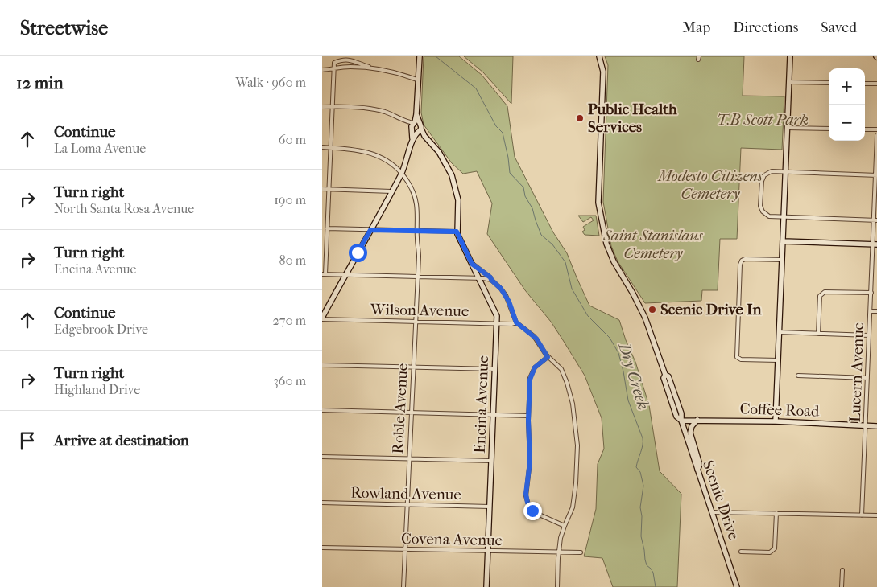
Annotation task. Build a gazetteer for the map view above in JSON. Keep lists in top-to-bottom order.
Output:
{
  "streets": {
    "main road": ["Encina Avenue", "Coffee Road", "Scenic Drive"],
    "street": [
      "Wilson Avenue",
      "Lucern Avenue",
      "Roble Avenue",
      "Rowland Avenue",
      "Covena Avenue"
    ]
  },
  "crossings": [
    ["Wilson Avenue", "Encina Avenue"],
    ["Wilson Avenue", "Roble Avenue"],
    ["Lucern Avenue", "Coffee Road"],
    ["Encina Avenue", "Rowland Avenue"],
    ["Encina Avenue", "Covena Avenue"],
    ["Roble Avenue", "Rowland Avenue"],
    ["Roble Avenue", "Covena Avenue"],
    ["Coffee Road", "Scenic Drive"]
  ],
  "water": ["Dry Creek"],
  "parks": ["T.B Scott Park", "Modesto Citizens Cemetery", "Saint Stanislaus Cemetery"],
  "places": ["Public Health Services", "Scenic Drive In"],
  "page": {
    "header": "Streetwise",
    "nav": ["Map", "Directions", "Saved"],
    "heading": ["12 min", "Walk · 960 m"],
    "map_buttons": ["+", "−"],
    "list": [
      ["Continue", "La Loma Avenue", "60 m"],
      ["Turn right", "North Santa Rosa Avenue", "190 m"],
      ["Turn right", "Encina Avenue", "80 m"],
      ["Continue", "Edgebrook Drive", "270 m"],
      ["Turn right", "Highland Drive", "360 m"],
      "Arrive at destination"
    ]
  }
}
